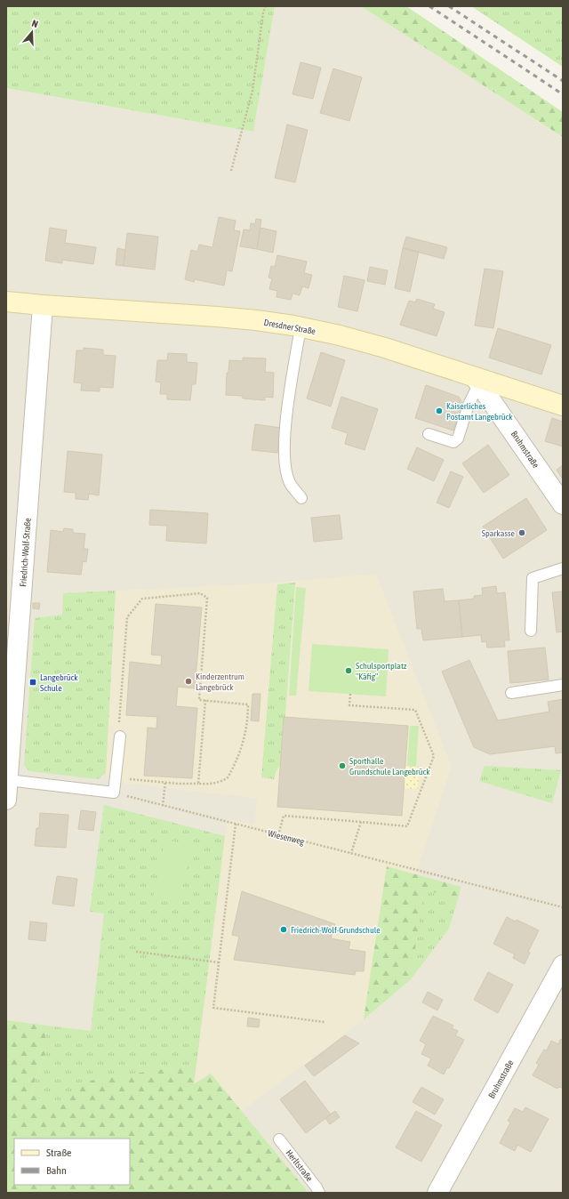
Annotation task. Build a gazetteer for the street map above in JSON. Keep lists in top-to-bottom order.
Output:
{
  "streets": {
    "main road": ["Dresdner Straße"],
    "street": ["Bruhmstraße", "Friedrich-Wolf-Straße"],
    "lane": ["Herltstraße"],
    "path": ["Wiesenweg"]
  },
  "crossings": [
    ["Dresdner Straße", "Bruhmstraße"],
    ["Dresdner Straße", "Friedrich-Wolf-Straße"]
  ],
  "places": {
    "other": [
      "Kaiserliches Postamt Langebrück",
      "Sparkasse",
      "Schulsportplatz \"Käfig\"",
      "Kinderzentrum Langebrück",
      "Sporthalle Grundschule Langebrück",
      "Friedrich-Wolf-Grundschule"
    ],
    "transit": ["Langebrück Schule"]
  },
  "legend": ["Straße", "Bahn"],
  "north": "top"
}
